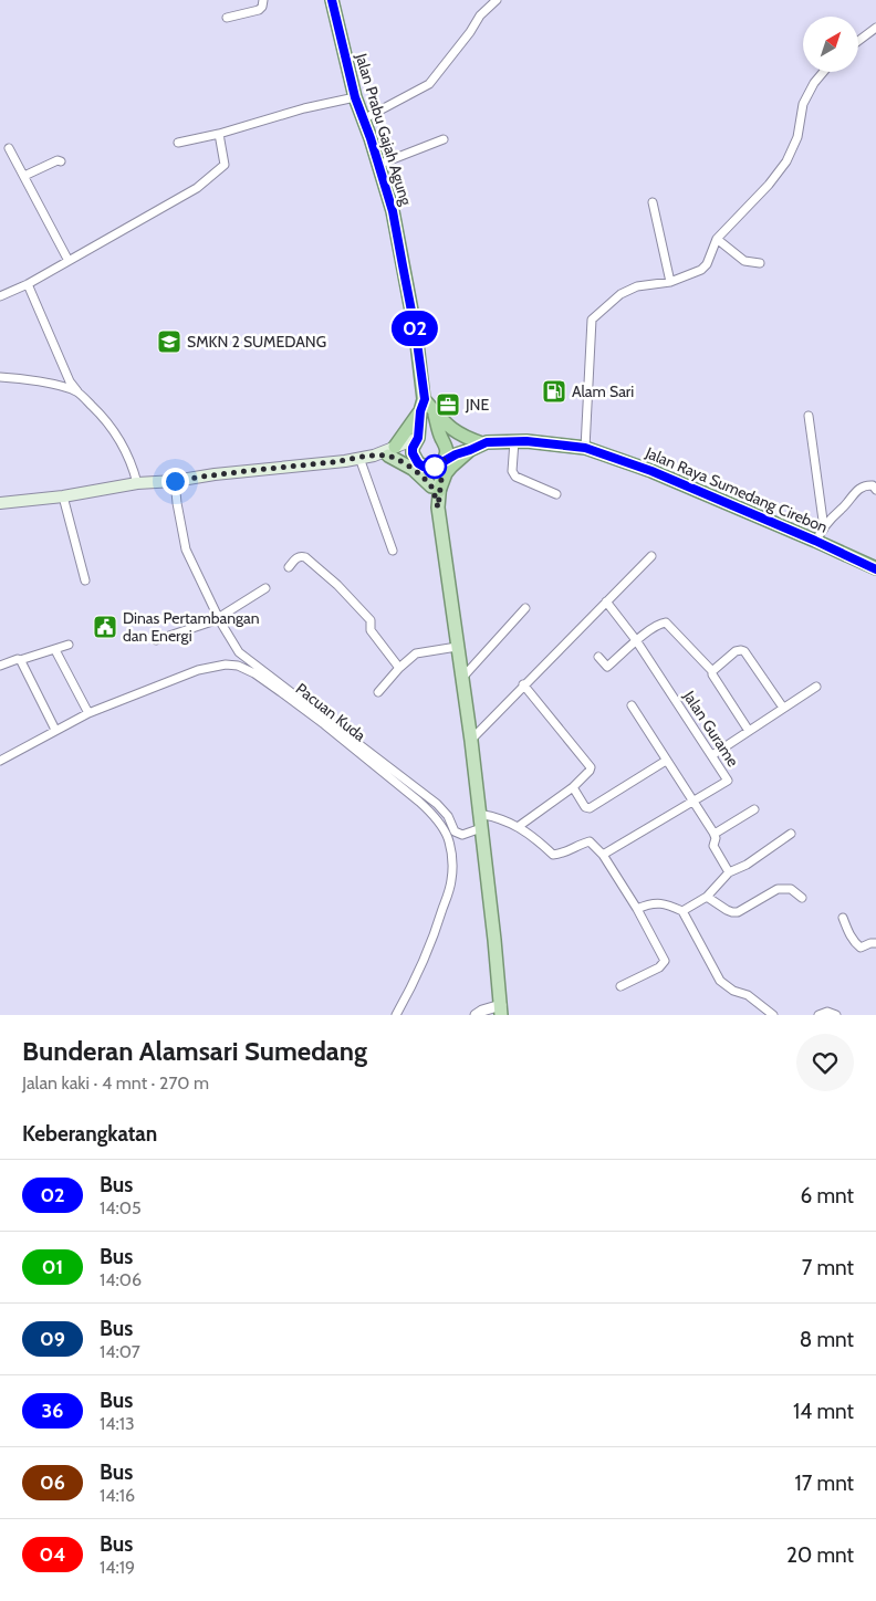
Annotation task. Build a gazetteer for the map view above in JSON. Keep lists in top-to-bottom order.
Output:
{
  "streets": {
    "highway": ["Jalan Prabu Gajah Agung", "Jalan Raya Sumedang Cirebon"],
    "street": ["Pacuan Kuda", "Jalan Gurame"]
  },
  "places": {
    "school or university": ["SMKN 2 SUMEDANG"],
    "fuel station": ["Alam Sari"],
    "office": ["JNE"],
    "public building": ["Dinas Pertambangan dan Energi"]
  },
  "lines": ["bus line 02"],
  "north": "top right",
  "page": {
    "on_map": "02",
    "heading": [
      ["Bunderan Alamsari Sumedang", "Jalan kaki · 4 mnt · 270 m"],
      "Keberangkatan"
    ],
    "list": [
      {
        "mark": "02",
        "name": "Bus",
        "note": "14:05",
        "value": "6 mnt"
      },
      {
        "mark": "01",
        "name": "Bus",
        "note": "14:06",
        "value": "7 mnt"
      },
      {
        "mark": "09",
        "name": "Bus",
        "note": "14:07",
        "value": "8 mnt"
      },
      {
        "mark": "36",
        "name": "Bus",
        "note": "14:13",
        "value": "14 mnt"
      },
      {
        "mark": "06",
        "name": "Bus",
        "note": "14:16",
        "value": "17 mnt"
      },
      {
        "mark": "04",
        "name": "Bus",
        "note": "14:19",
        "value": "20 mnt"
      }
    ]
  }
}
